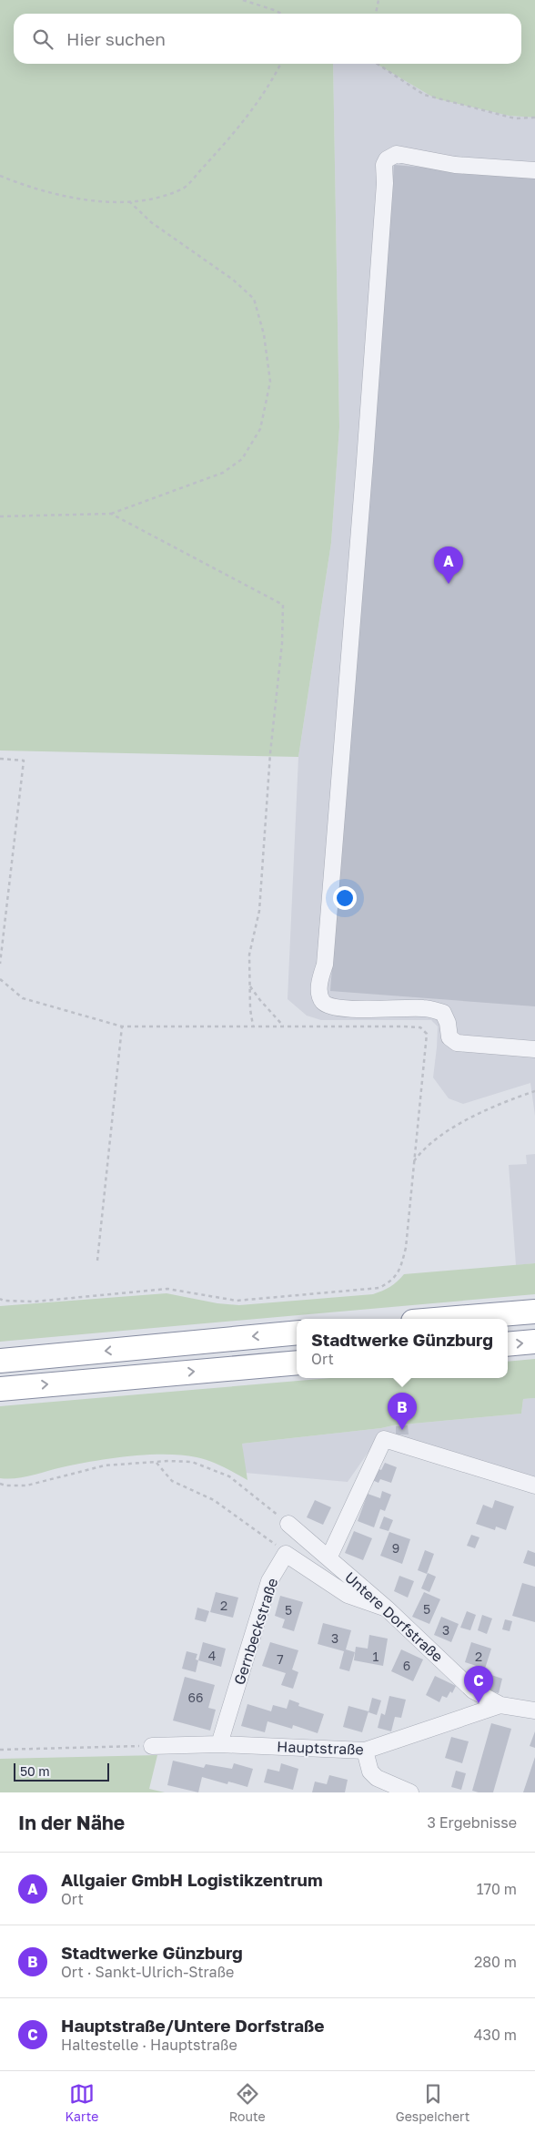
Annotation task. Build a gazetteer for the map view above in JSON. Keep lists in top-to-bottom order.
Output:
{
  "streets": {
    "street": ["Untere Dorfstraße", "Gernbeckstraße", "Hauptstraße"]
  },
  "crossings": [
    ["Untere Dorfstraße", "Hauptstraße"],
    ["Gernbeckstraße", "Hauptstraße"]
  ],
  "house_numbers": [
    "9",
    "2",
    "5",
    "5",
    "3",
    "3",
    "4",
    "1",
    "2",
    "7",
    "6",
    "66"
  ],
  "scale_bar": "50 m",
  "page": {
    "search": "Hier suchen",
    "pins": ["A", "B", "C"],
    "popup": ["Stadtwerke Günzburg", "Ort"],
    "scale": "50 m",
    "heading": ["In der Nähe", "3 Ergebnisse"],
    "list": [
      {
        "mark": "A",
        "name": "Allgaier GmbH Logistikzentrum",
        "note": "Ort",
        "value": "170 m"
      },
      {
        "mark": "B",
        "name": "Stadtwerke Günzburg",
        "note": "Ort · Sankt-Ulrich-Straße",
        "value": "280 m"
      },
      {
        "mark": "C",
        "name": "Hauptstraße/Untere Dorfstraße",
        "note": "Haltestelle · Hauptstraße",
        "value": "430 m"
      }
    ],
    "nav": ["Karte", "Route", "Gespeichert"]
  }
}
